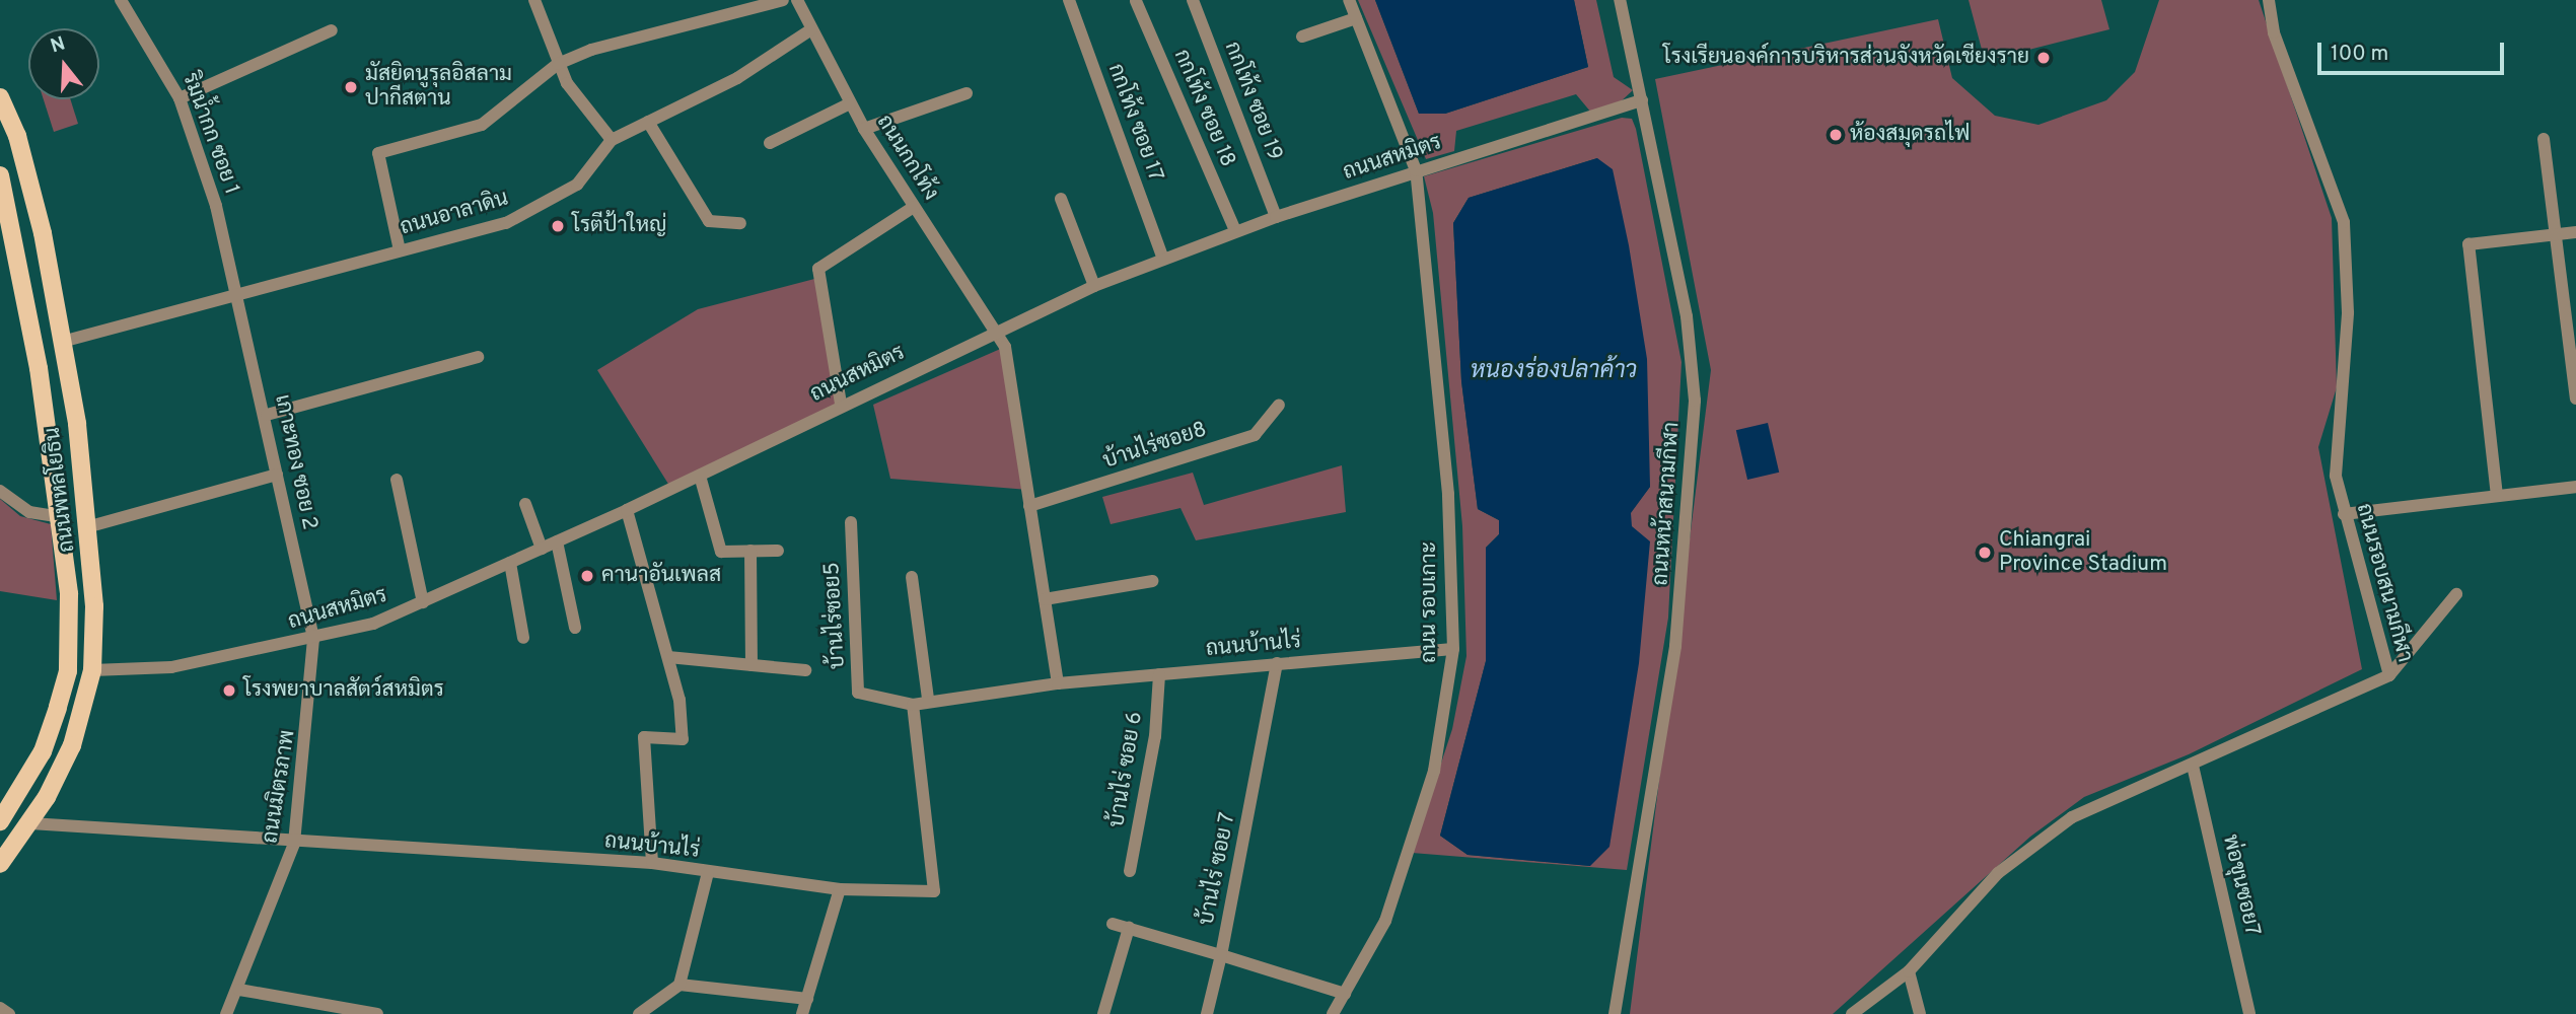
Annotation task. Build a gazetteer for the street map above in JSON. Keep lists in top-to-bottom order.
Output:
{
  "streets": {
    "main road": ["ถนนพหลโยธิน"],
    "street": [
      "กกโท้ง ซอย 19",
      "กกโท้ง ซอย 18",
      "กกโท้ง ซอย 17",
      "ริมน้ำกก ซอย 1",
      "ถนนกกโท้ง",
      "ถนนสหมิตร",
      "ถนนอาลาดิน",
      "บ้านไร่ซอย8",
      "เกาะทอง ซอย 2",
      "ถนนหน้าสนามกีฬา",
      "ถนนรอบสนามกีฬา",
      "ถนน รอบเกาะ",
      "บ้านไร่ซอย5",
      "ถนนบ้านไร่",
      "บ้านไร่ ซอย 6",
      "ถนนมิตรภาพ",
      "บ้านไร่ ซอย 7",
      "พ่อขุนซอย7"
    ]
  },
  "crossings": [
    ["กกโท้ง ซอย 19", "ถนนสหมิตร"],
    ["กกโท้ง ซอย 18", "ถนนสหมิตร"],
    ["กกโท้ง ซอย 17", "ถนนสหมิตร"],
    ["ริมน้ำกก ซอย 1", "ถนนอาลาดิน"],
    ["ริมน้ำกก ซอย 1", "เกาะทอง ซอย 2"],
    ["ถนนกกโท้ง", "ถนนสหมิตร"],
    ["ถนนกกโท้ง", "ถนนอาลาดิน"],
    ["ถนนสหมิตร", "เกาะทอง ซอย 2"],
    ["ถนนสหมิตร", "ถนนพหลโยธิน"],
    ["ถนนสหมิตร", "ถนนหน้าสนามกีฬา"],
    ["ถนนสหมิตร", "ถนน รอบเกาะ"],
    ["ถนนสหมิตร", "ถนนมิตรภาพ"],
    ["ถนนอาลาดิน", "เกาะทอง ซอย 2"],
    ["ถนนอาลาดิน", "ถนนพหลโยธิน"],
    ["เกาะทอง ซอย 2", "ถนนมิตรภาพ"],
    ["ถนนพหลโยธิน", "ถนนบ้านไร่"],
    ["ถนนรอบสนามกีฬา", "พ่อขุนซอย7"],
    ["ถนน รอบเกาะ", "ถนนบ้านไร่"],
    ["ถนน รอบเกาะ", "บ้านไร่ ซอย 7"],
    ["บ้านไร่ซอย5", "ถนนบ้านไร่"],
    ["ถนนบ้านไร่", "บ้านไร่ ซอย 6"],
    ["ถนนบ้านไร่", "ถนนมิตรภาพ"],
    ["ถนนบ้านไร่", "บ้านไร่ ซอย 7"]
  ],
  "water": ["หนองร่องปลาค้าว"],
  "places": [
    "โรงเรียนองค์การบริหารส่วนจังหวัดเชียงราย",
    "มัสยิดนูรุลอิสลาม ปากีสตาน",
    "ห้องสมุดรถไฟ",
    "โรตีป้าใหญ่",
    "Chiangrai Province Stadium",
    "คานาอันเพลส",
    "โรงพยาบาลสัตว์สหมิตร"
  ],
  "scale_bar": "100 m",
  "north": "top"
}
